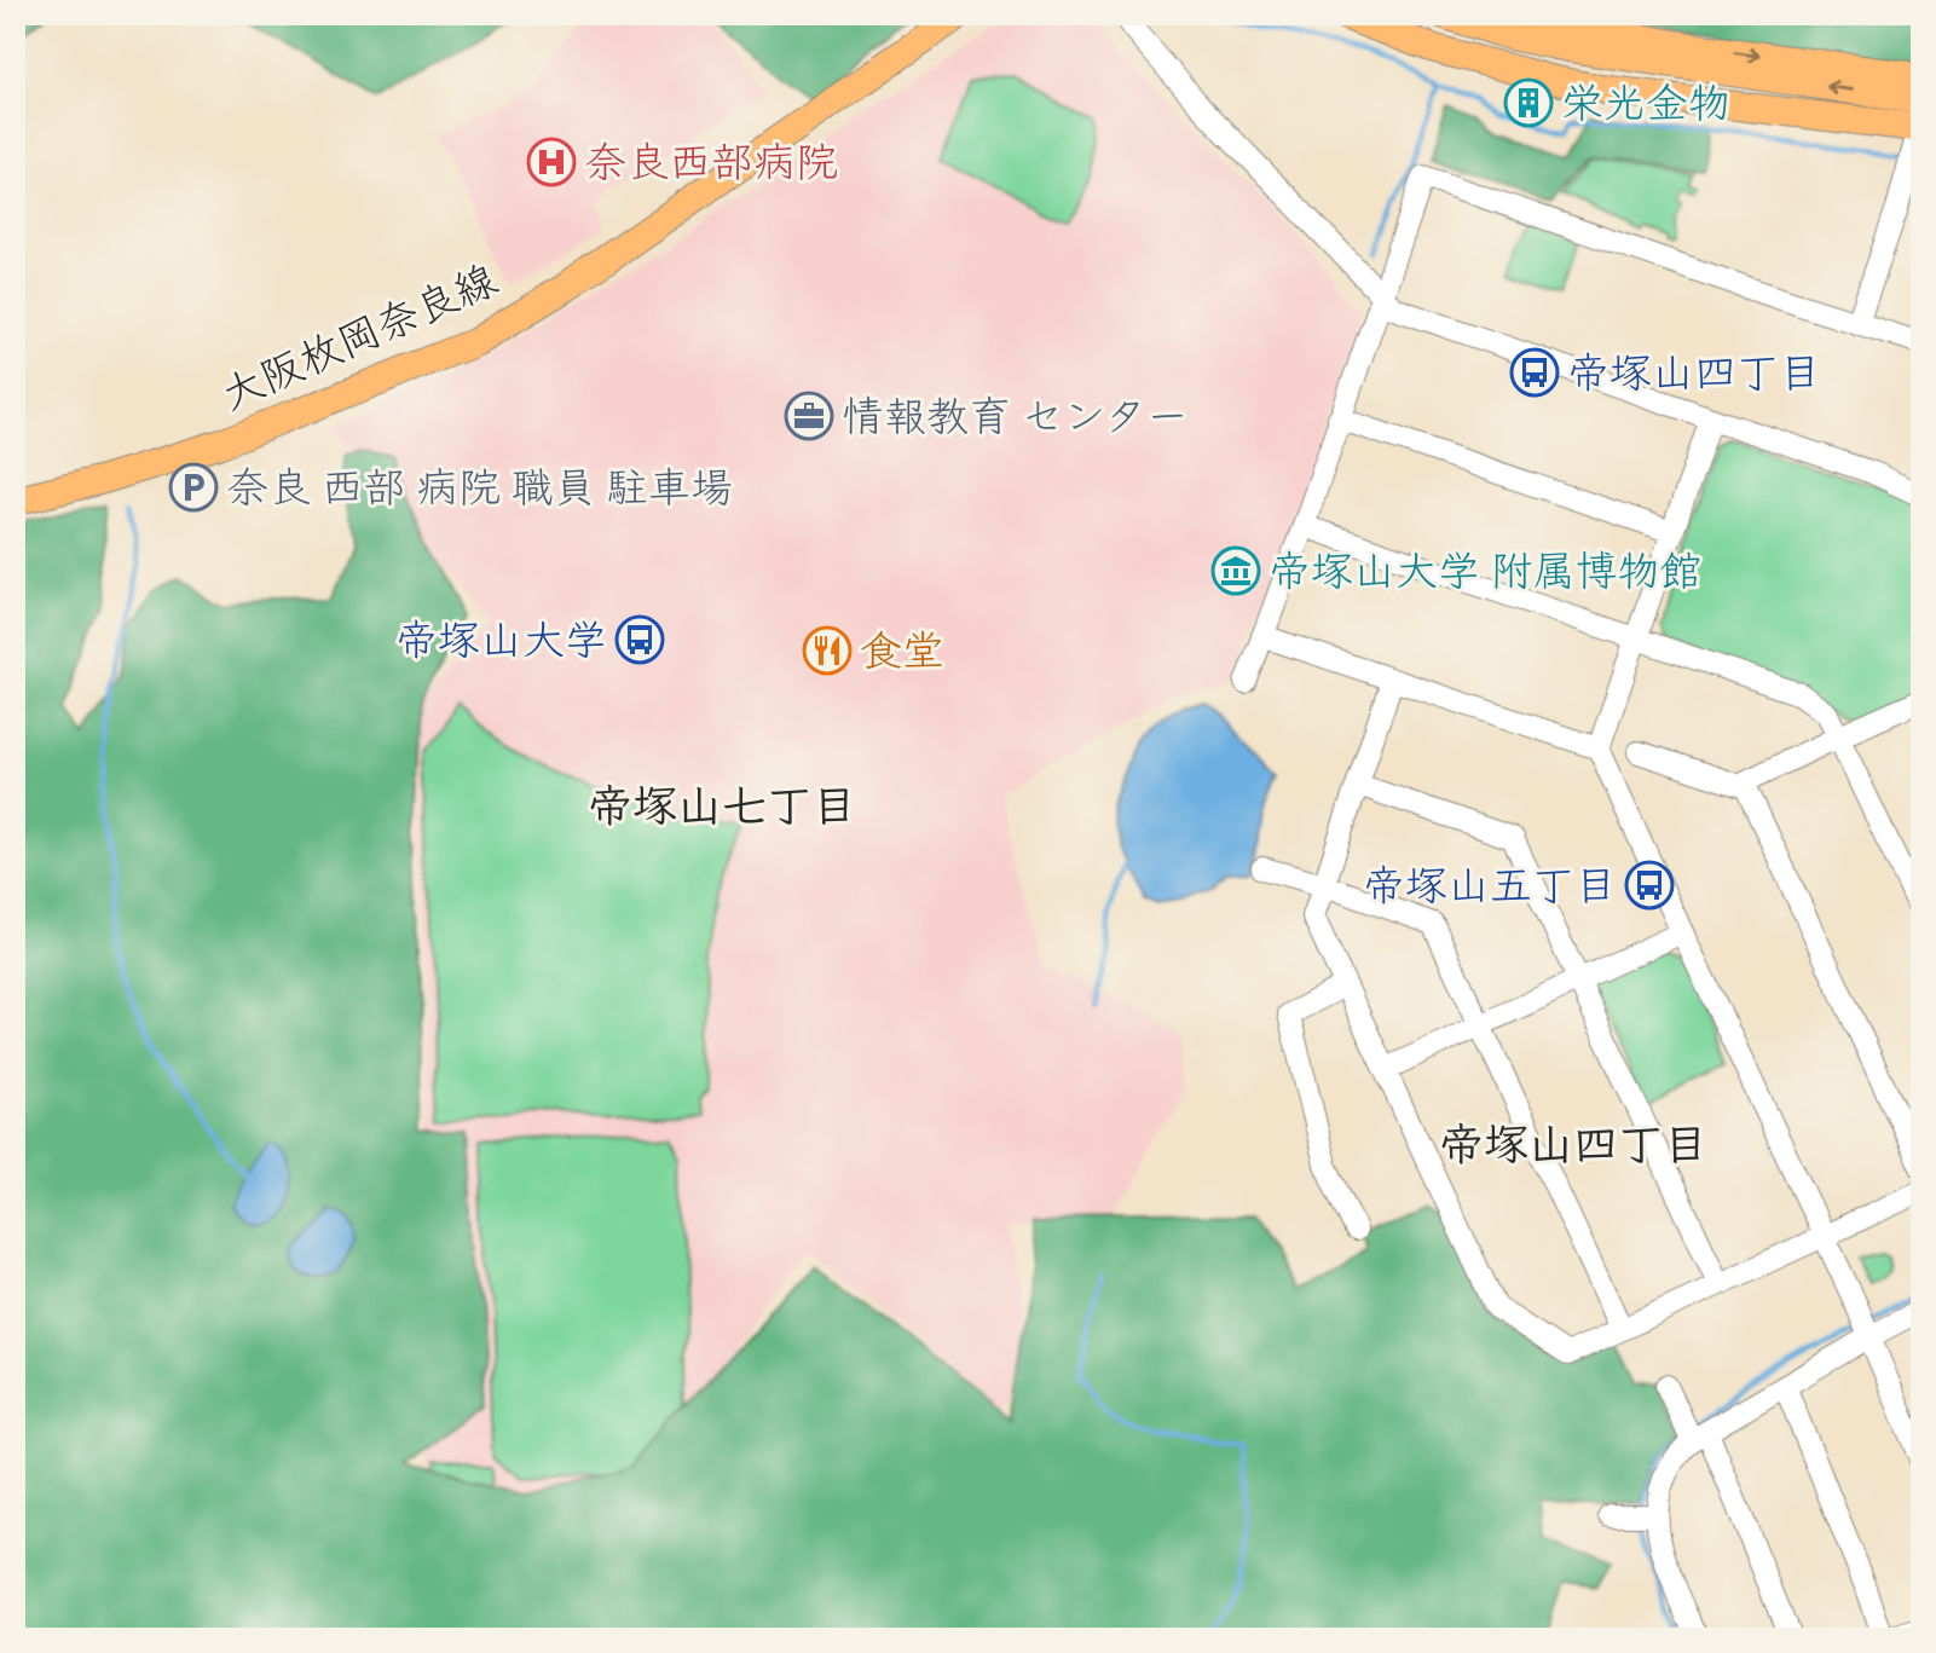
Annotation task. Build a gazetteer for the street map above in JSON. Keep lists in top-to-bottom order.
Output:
{
  "streets": {
    "main road": ["大阪枚岡奈良線"]
  },
  "districts": ["帝塚山七丁目", "帝塚山四丁目"],
  "places": {
    "building": ["栄光金物"],
    "hospital": ["奈良西部病院"],
    "bus stop": ["帝塚山四丁目", "帝塚山大学", "帝塚山五丁目"],
    "office": ["情報教育 センター"],
    "parking": ["奈良 西部 病院 職員 駐車場"],
    "museum": ["帝塚山大学 附属博物館"],
    "restaurant": ["食堂"]
  }
}
